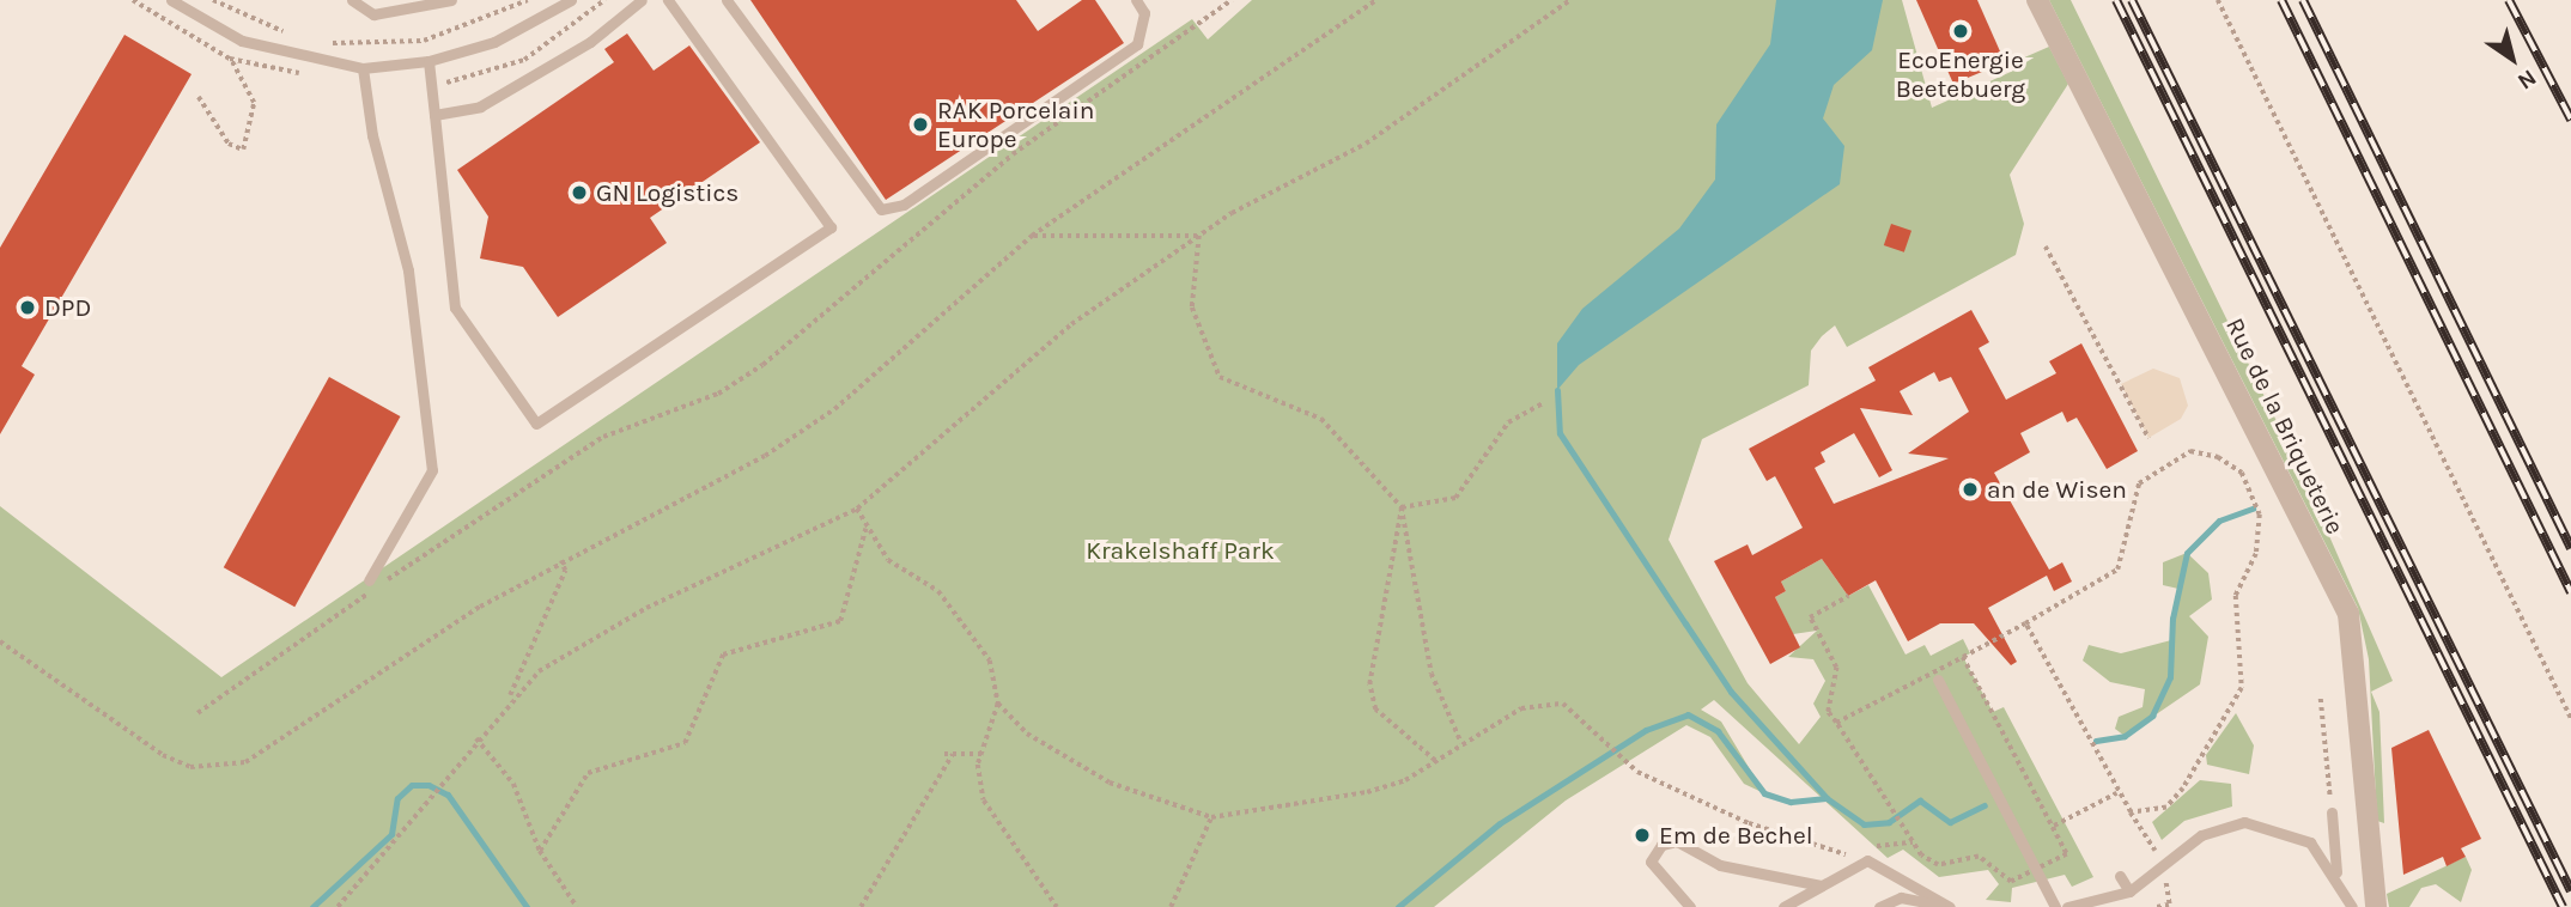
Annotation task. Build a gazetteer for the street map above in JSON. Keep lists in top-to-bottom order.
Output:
{
  "streets": {
    "street": ["Rue de la Briqueterie"]
  },
  "parks": ["Krakelshaff Park"],
  "places": [
    "EcoEnergie Beetebuerg",
    "RAK Porcelain Europe",
    "GN Logistics",
    "DPD",
    "an de Wisen",
    "Em de Bechel"
  ],
  "north": "bottom right"
}
